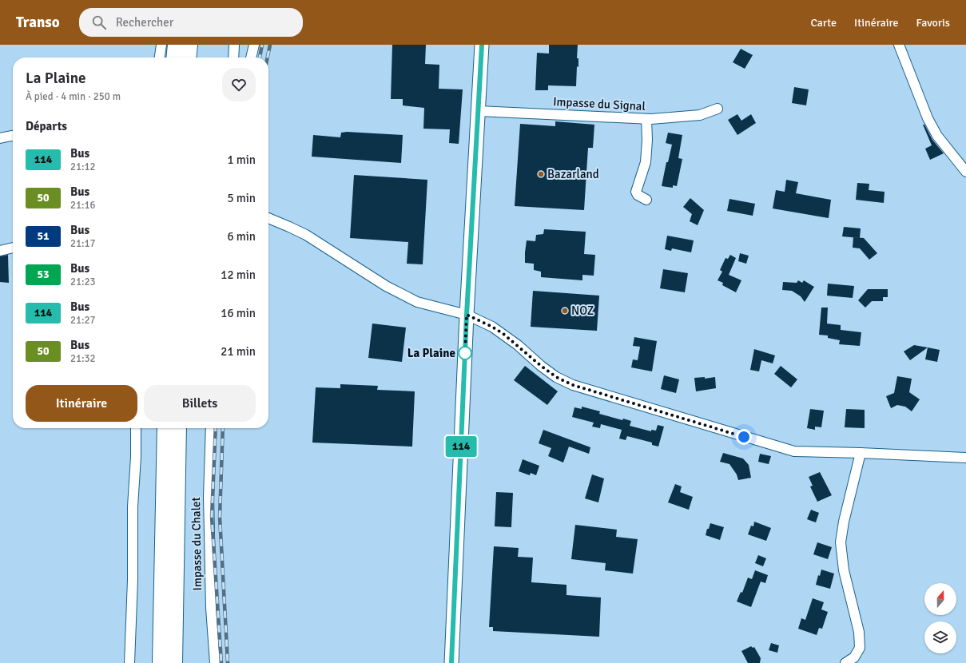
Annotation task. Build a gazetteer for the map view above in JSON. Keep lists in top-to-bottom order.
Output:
{
  "streets": {
    "street": ["Impasse du Signal", "Impasse du Chalet"]
  },
  "places": ["Bazarland", "NOZ", "La Plaine"],
  "lines": ["bus line 114"],
  "north": "top",
  "page": {
    "header": "Transo",
    "search": "Rechercher",
    "nav": ["Carte", "Itinéraire", "Favoris"],
    "on_map": "114",
    "heading": [
      ["La Plaine", "À pied · 4 min · 250 m"],
      "Départs"
    ],
    "list": [
      {
        "mark": "114",
        "name": "Bus",
        "note": "21:12",
        "value": "1 min"
      },
      {
        "mark": "50",
        "name": "Bus",
        "note": "21:16",
        "value": "5 min"
      },
      {
        "mark": "51",
        "name": "Bus",
        "note": "21:17",
        "value": "6 min"
      },
      {
        "mark": "53",
        "name": "Bus",
        "note": "21:23",
        "value": "12 min"
      },
      {
        "mark": "114",
        "name": "Bus",
        "note": "21:27",
        "value": "16 min"
      },
      {
        "mark": "50",
        "name": "Bus",
        "note": "21:32",
        "value": "21 min"
      }
    ],
    "buttons": ["Itinéraire", "Billets"]
  }
}
